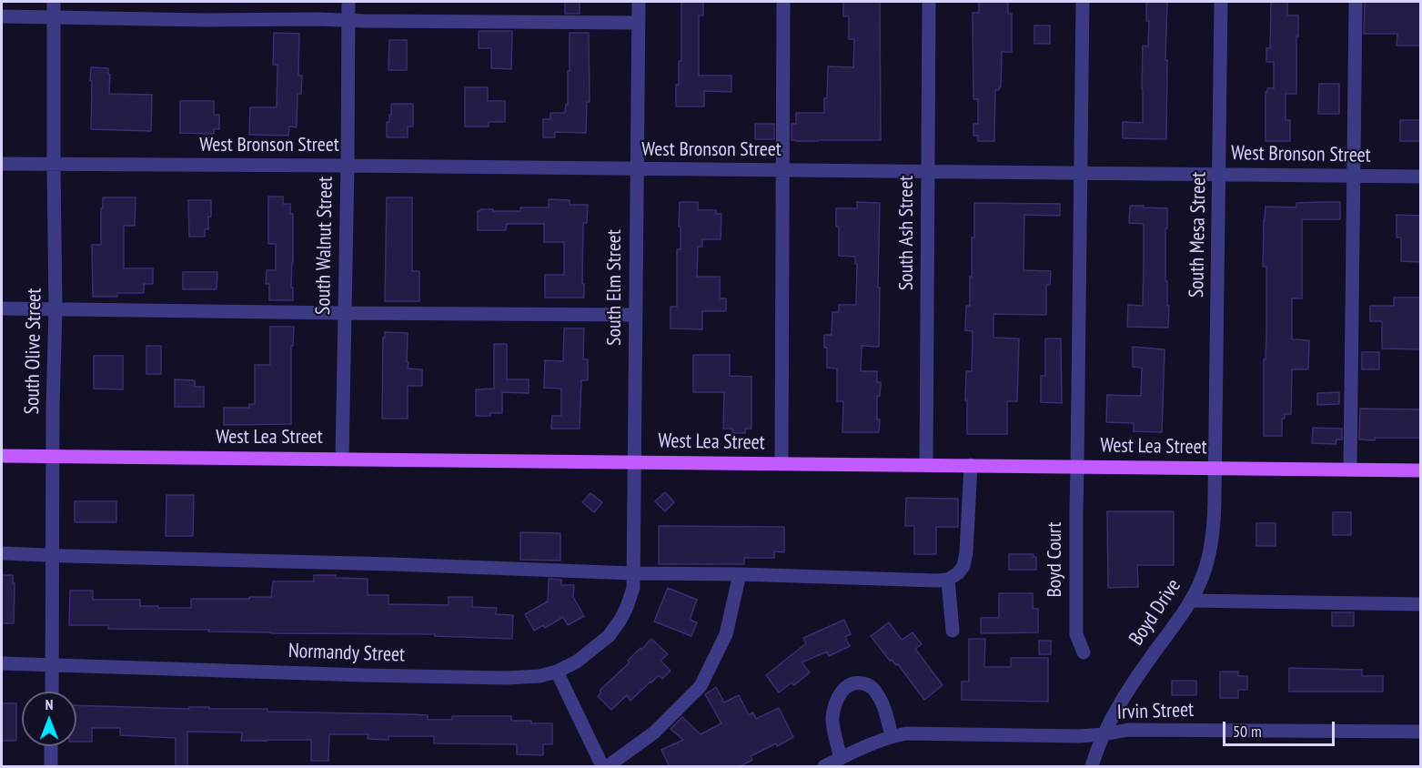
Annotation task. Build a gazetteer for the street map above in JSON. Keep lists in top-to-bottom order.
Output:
{
  "streets": {
    "main road": ["West Lea Street"],
    "street": [
      "West Bronson Street",
      "South Ash Street",
      "South Mesa Street",
      "South Walnut Street",
      "South Elm Street",
      "South Olive Street",
      "Boyd Court",
      "Boyd Drive",
      "Normandy Street",
      "Irvin Street"
    ]
  },
  "crossings": [
    ["West Bronson Street", "South Ash Street"],
    ["West Bronson Street", "South Mesa Street"],
    ["West Bronson Street", "South Walnut Street"],
    ["West Bronson Street", "South Elm Street"],
    ["West Bronson Street", "South Olive Street"],
    ["West Bronson Street", "Boyd Court"],
    ["South Ash Street", "West Lea Street"],
    ["South Mesa Street", "West Lea Street"],
    ["South Mesa Street", "Boyd Drive"],
    ["South Walnut Street", "West Lea Street"],
    ["South Elm Street", "West Lea Street"],
    ["South Elm Street", "Normandy Street"],
    ["South Olive Street", "West Lea Street"],
    ["South Olive Street", "Normandy Street"],
    ["West Lea Street", "Boyd Court"],
    ["West Lea Street", "Boyd Drive"],
    ["Boyd Drive", "Irvin Street"]
  ],
  "scale_bar": "50 m",
  "north": "top"
}
